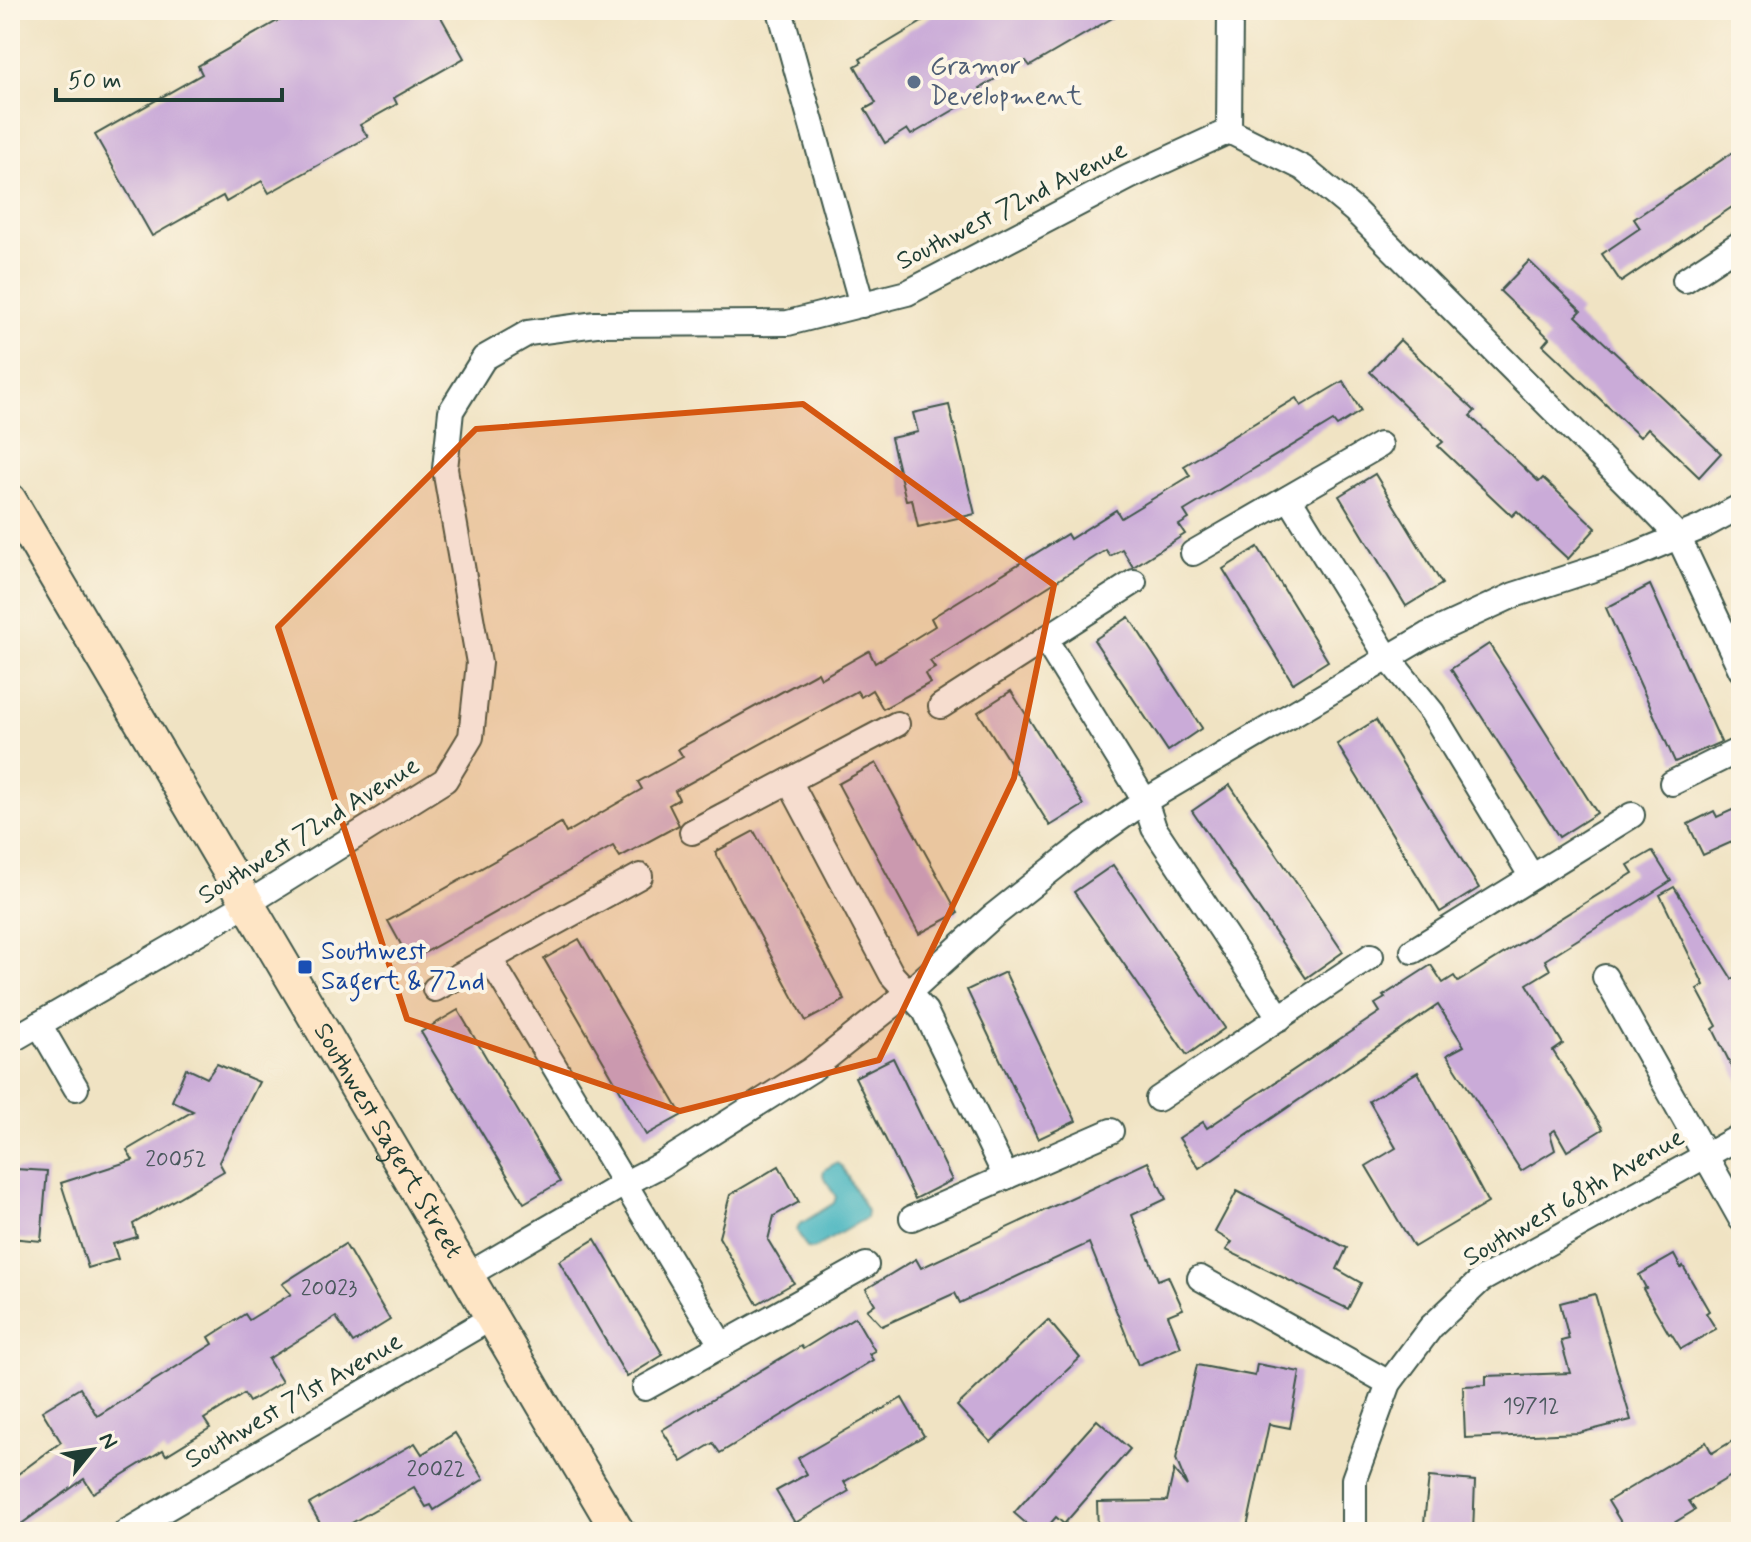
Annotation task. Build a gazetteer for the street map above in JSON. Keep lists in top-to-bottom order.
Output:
{
  "streets": {
    "main road": ["Southwest Sagert Street"],
    "street": ["Southwest 72nd Avenue", "Southwest 68th Avenue", "Southwest 71st Avenue"]
  },
  "crossings": [
    ["Southwest 72nd Avenue", "Southwest Sagert Street"],
    ["Southwest Sagert Street", "Southwest 71st Avenue"]
  ],
  "places": {
    "other": ["Gramor Development"],
    "transit": ["Southwest Sagert & 72nd"]
  },
  "house_numbers": [
    "20052",
    "20023",
    "19712",
    "20022"
  ],
  "scale_bar": "50 m",
  "north": "top right"
}
